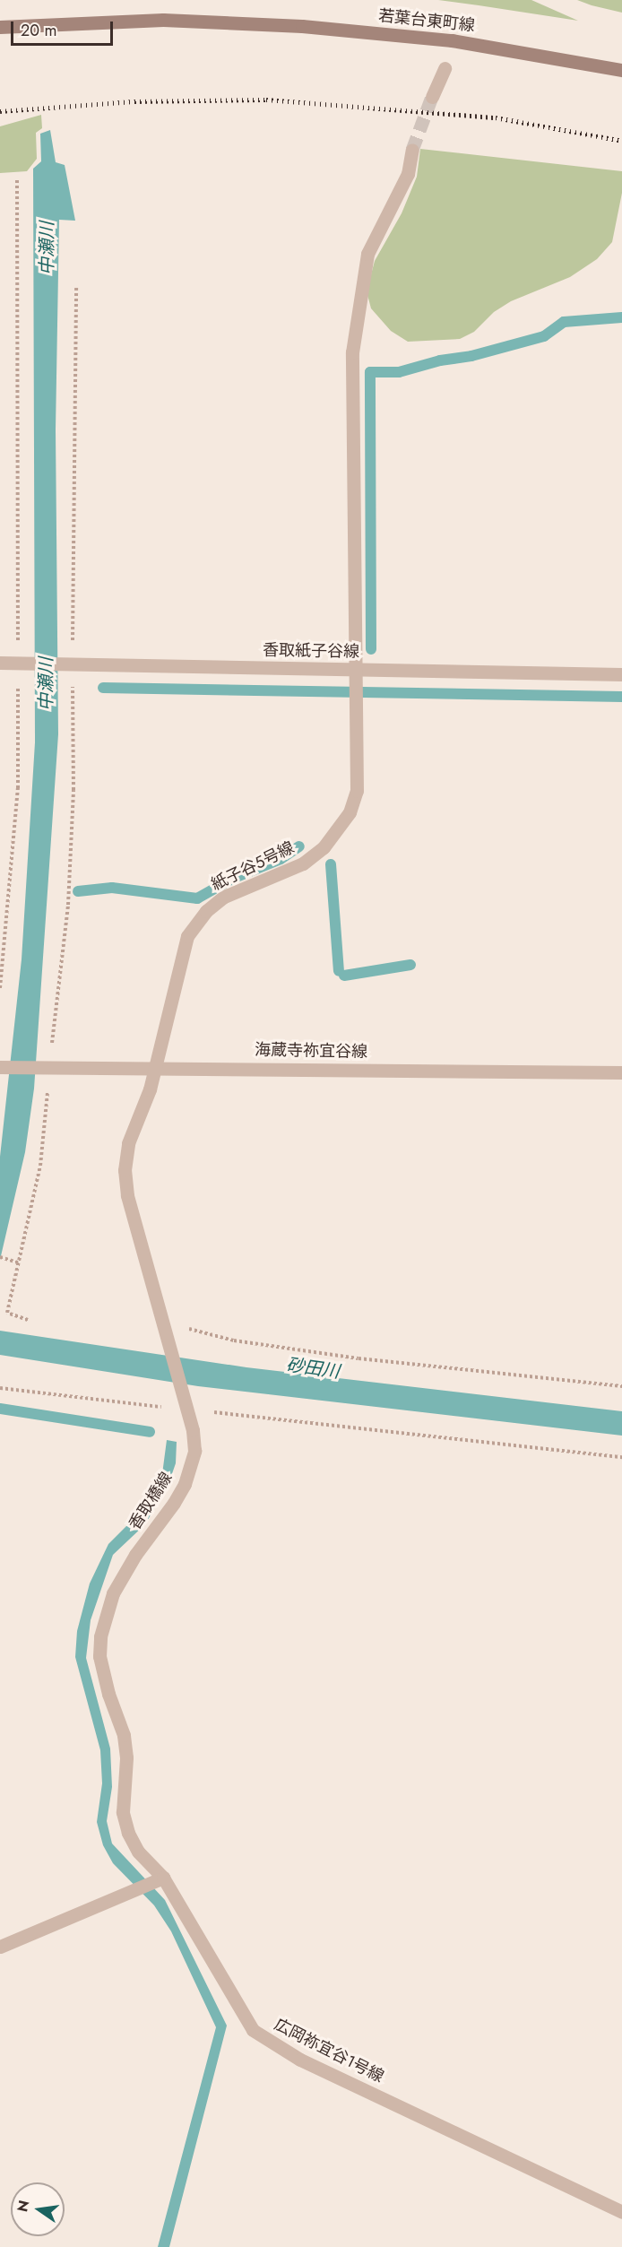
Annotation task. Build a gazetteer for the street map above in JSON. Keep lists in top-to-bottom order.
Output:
{
  "streets": {
    "main road": ["若葉台東町線"],
    "street": [
      "香取紙子谷線",
      "紙子谷5号線",
      "海蔵寺祢宜谷線",
      "香取橋線",
      "広岡祢宜谷1号線"
    ]
  },
  "crossings": [
    ["香取紙子谷線", "紙子谷5号線"],
    ["紙子谷5号線", "海蔵寺祢宜谷線"],
    ["紙子谷5号線", "香取橋線"],
    ["海蔵寺祢宜谷線", "香取橋線"],
    ["香取橋線", "広岡祢宜谷1号線"]
  ],
  "water": ["中瀬川", "砂田川"],
  "scale_bar": "20 m",
  "north": "left"
}
